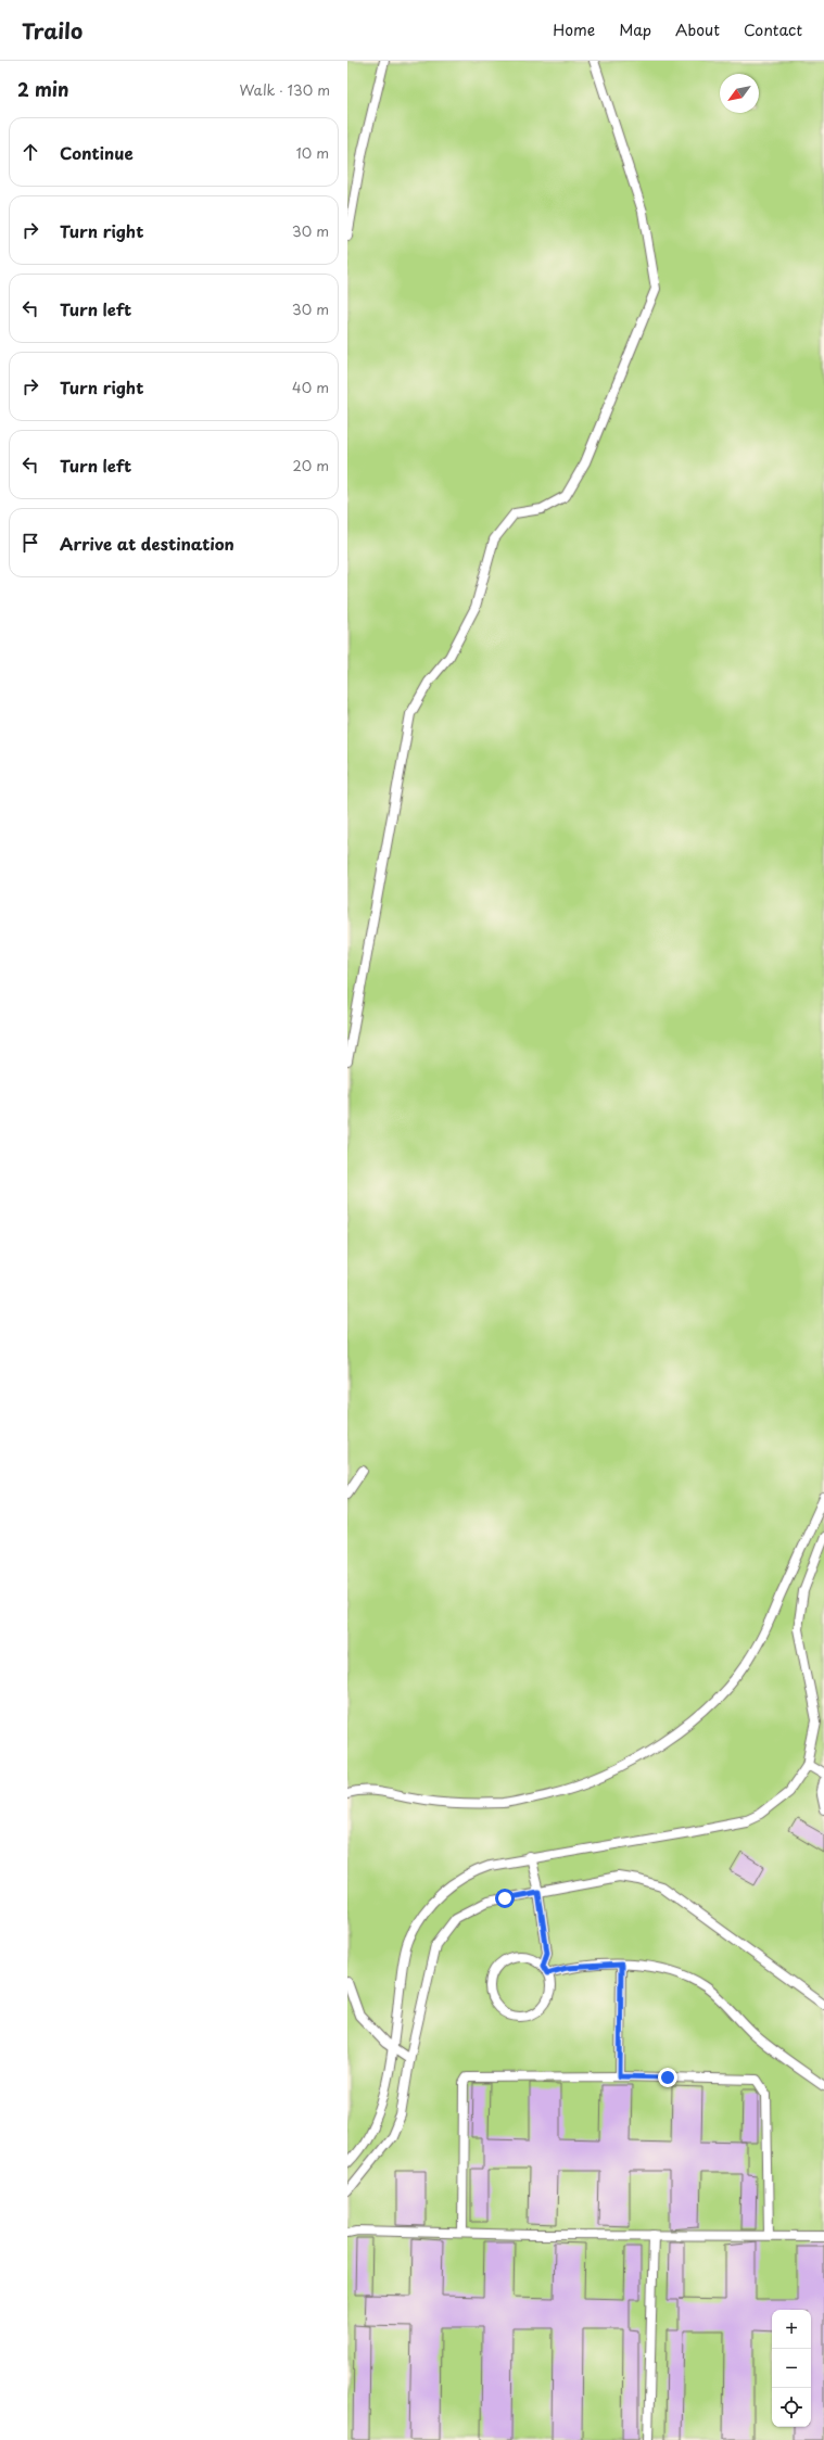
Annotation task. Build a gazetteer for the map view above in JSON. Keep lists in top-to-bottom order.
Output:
{
  "north": "bottom left",
  "page": {
    "header": "Trailo",
    "nav": [
      "Home",
      "Map",
      "About",
      "Contact"
    ],
    "heading": ["2 min", "Walk · 130 m"],
    "list": [
      ["Continue", "10 m"],
      ["Turn right", "30 m"],
      ["Turn left", "30 m"],
      ["Turn right", "40 m"],
      ["Turn left", "20 m"],
      "Arrive at destination"
    ],
    "map_buttons": ["+", "−"]
  }
}
